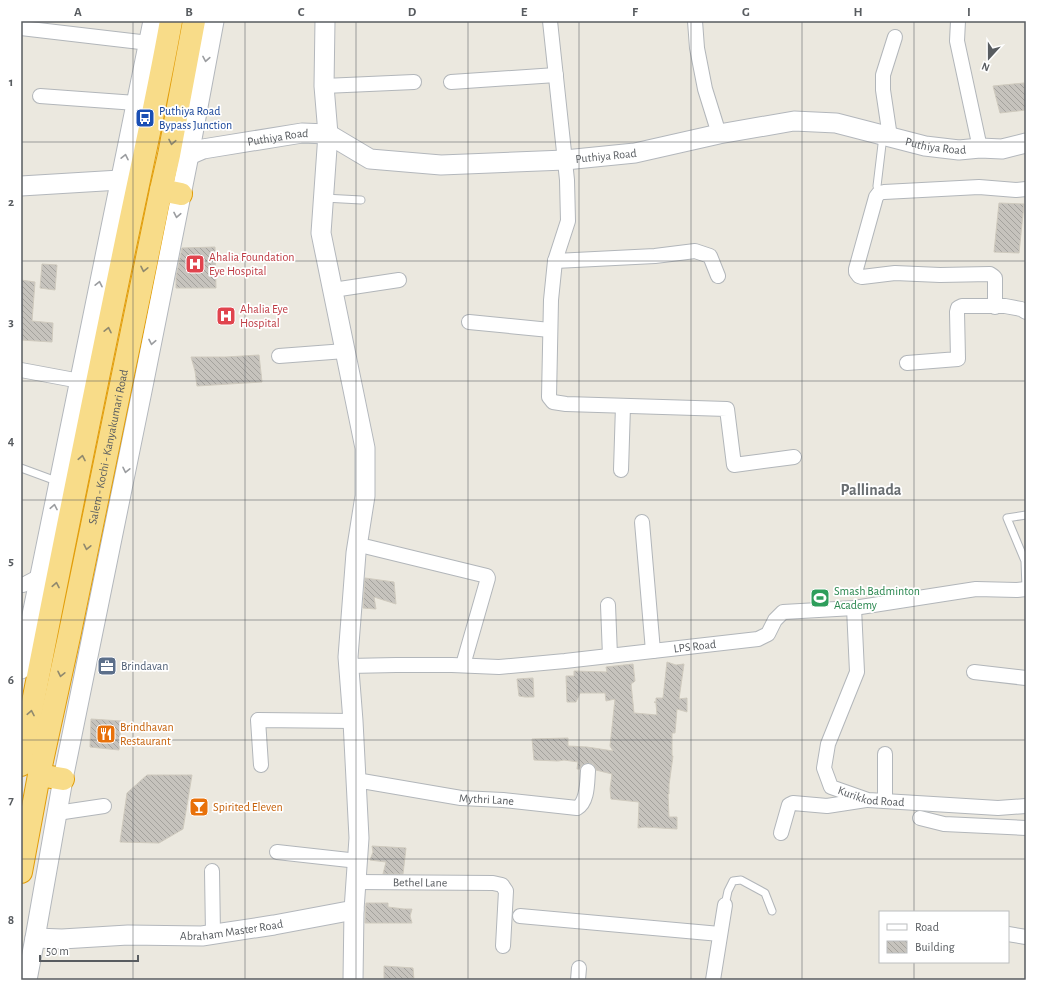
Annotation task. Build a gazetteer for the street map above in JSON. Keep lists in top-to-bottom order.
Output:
{
  "streets": {
    "highway": ["Salem - Kochi - Kanyakumari Road"],
    "street": [
      "Puthiya Road",
      "LPS Road",
      "Kurikkod Road",
      "Mythri Lane",
      "Bethel Lane",
      "Abraham Master Road"
    ]
  },
  "crossings": [
    ["LPS Road", "Kurikkod Road"]
  ],
  "districts": ["Pallinada"],
  "places": {
    "bus stop": ["Puthiya Road Bypass Junction"],
    "hospital": ["Ahalia Foundation Eye Hospital", "Ahalia Eye Hospital"],
    "sports": ["Smash Badminton Academy"],
    "office": ["Brindavan"],
    "restaurant": ["Brindhavan Restaurant"],
    "bar": ["Spirited Eleven"]
  },
  "legend": ["Road", "Building"],
  "scale_bar": "50 m",
  "north": "bottom",
  "grid": {
    "columns": [
      "A",
      "B",
      "C",
      "D",
      "E",
      "F",
      "G",
      "H",
      "I"
    ],
    "rows": [
      "1",
      "2",
      "3",
      "4",
      "5",
      "6",
      "7",
      "8"
    ]
  }
}
